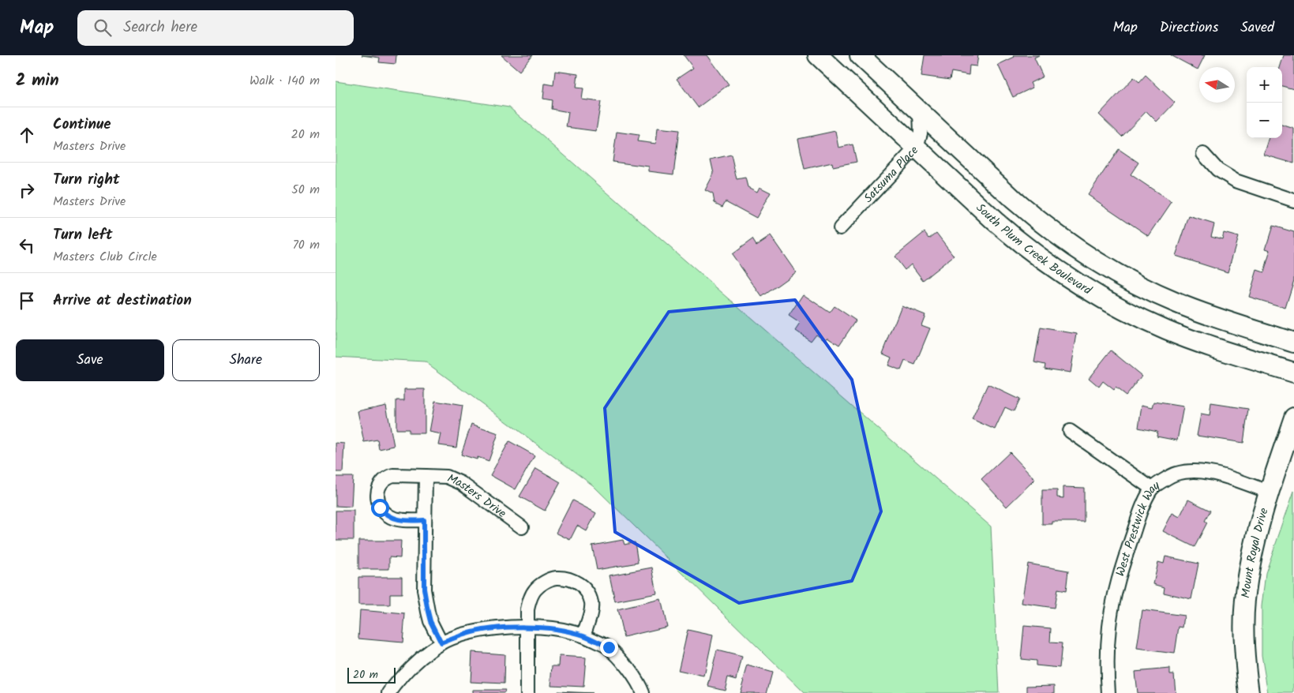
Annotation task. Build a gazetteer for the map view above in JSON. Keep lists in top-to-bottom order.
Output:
{
  "streets": {
    "street": [
      "Satsuma Place",
      "South Plum Creek Boulevard",
      "Masters Drive",
      "West Prestwick Way",
      "Mount Royal Drive"
    ]
  },
  "crossings": [
    ["Satsuma Place", "South Plum Creek Boulevard"],
    ["West Prestwick Way", "Mount Royal Drive"]
  ],
  "scale_bar": "20 m",
  "north": "left",
  "page": {
    "header": "Map",
    "search": "Search here",
    "nav": ["Map", "Directions", "Saved"],
    "heading": ["2 min", "Walk · 140 m"],
    "map_buttons": ["+", "−"],
    "list": [
      ["Continue", "Masters Drive", "20 m"],
      ["Turn right", "Masters Drive", "50 m"],
      ["Turn left", "Masters Club Circle", "70 m"],
      "Arrive at destination"
    ],
    "buttons": ["Save", "Share"],
    "scale": "20 m"
  }
}
